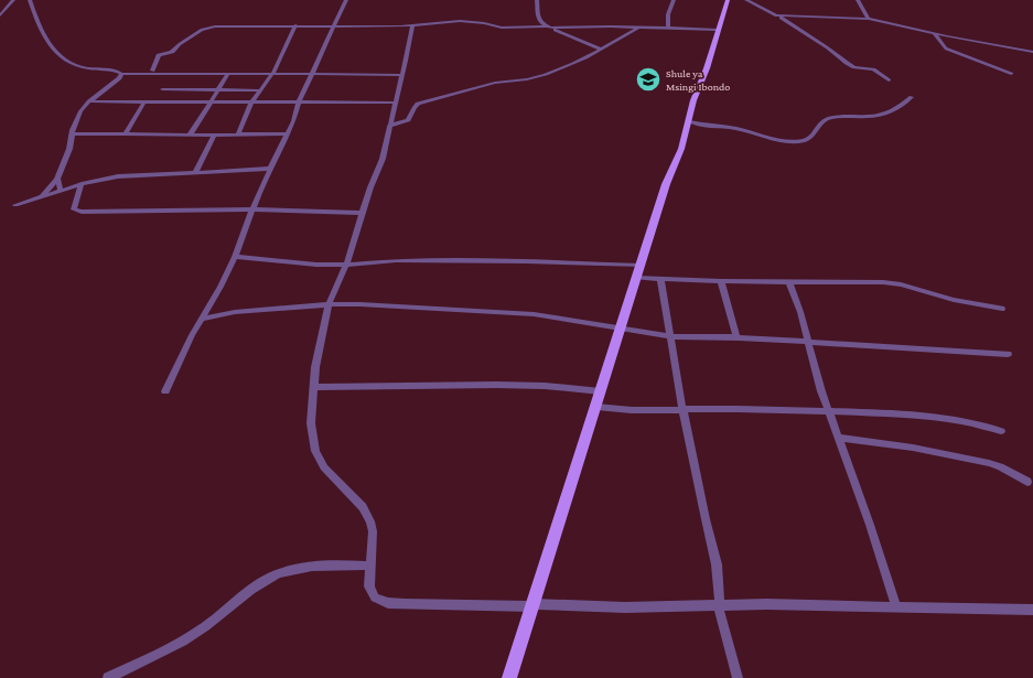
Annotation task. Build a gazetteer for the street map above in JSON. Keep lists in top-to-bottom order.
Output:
{
  "places": {
    "school or university": ["Shule ya Msingi Ibondo"]
  }
}
